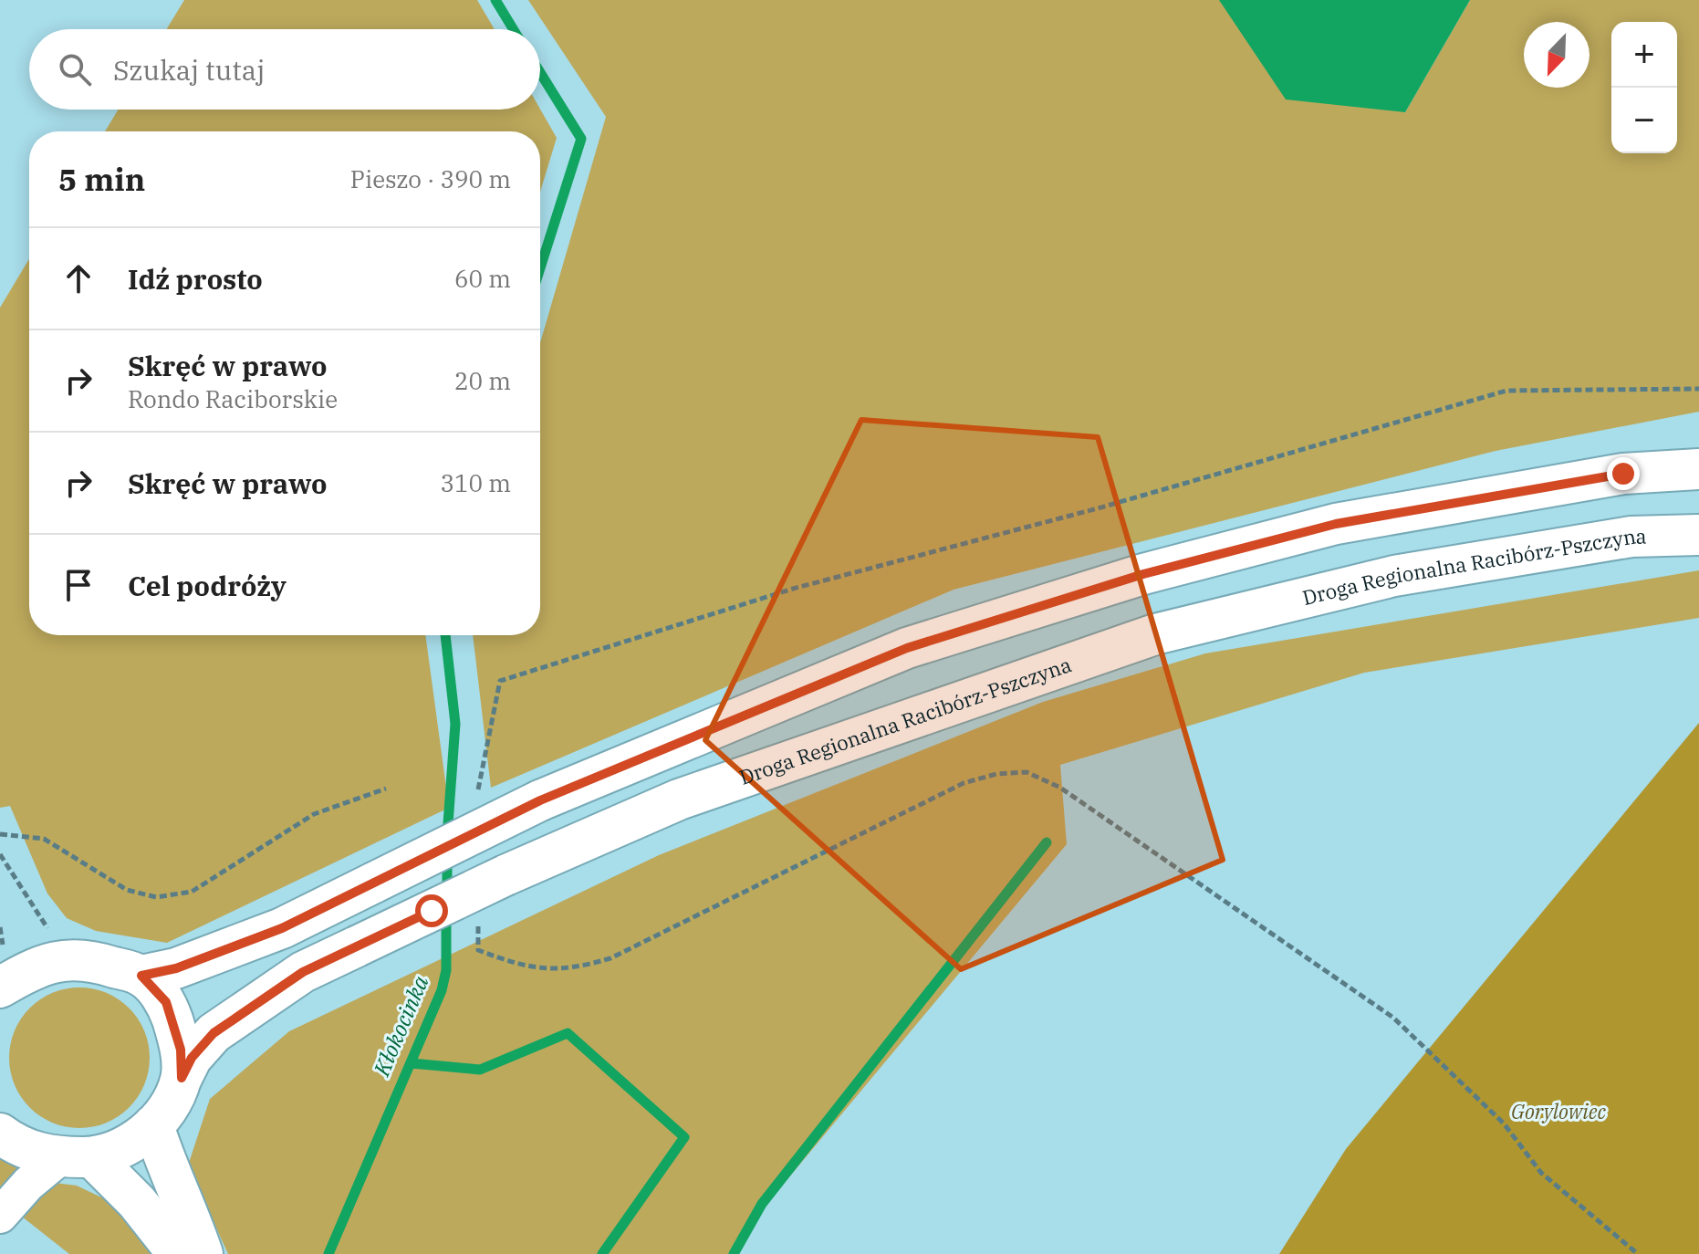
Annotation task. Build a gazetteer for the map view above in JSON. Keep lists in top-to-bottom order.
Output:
{
  "streets": {
    "main road": ["Droga Regionalna Racibórz-Pszczyna"]
  },
  "water": ["Kłokocinka"],
  "parks": ["Gorylowiec"],
  "north": "bottom left",
  "page": {
    "map_buttons": ["+", "−"],
    "search": "Szukaj tutaj",
    "heading": ["5 min", "Pieszo · 390 m"],
    "list": [
      ["Idź prosto", "60 m"],
      ["Skręć w prawo", "Rondo Raciborskie", "20 m"],
      ["Skręć w prawo", "310 m"],
      "Cel podróży"
    ]
  }
}
